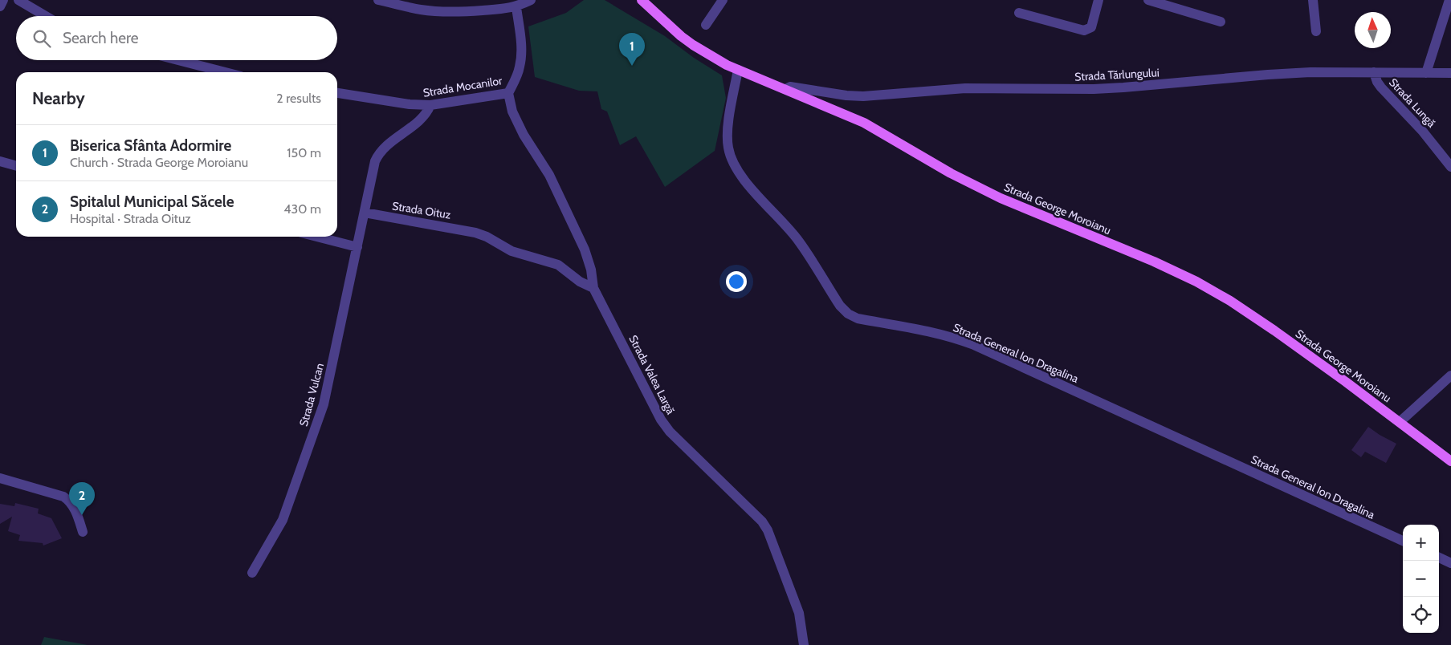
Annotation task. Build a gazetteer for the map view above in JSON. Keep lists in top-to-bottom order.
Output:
{
  "streets": {
    "main road": ["Strada George Moroianu"],
    "street": [
      "Strada Tărlungului",
      "Strada Mocanilor",
      "Strada Lungă",
      "Strada Oituz",
      "Strada General Ion Dragalina",
      "Strada Valea Largă",
      "Strada Vulcan"
    ]
  },
  "crossings": [
    ["Strada Tărlungului", "Strada Lungă"],
    ["Strada Tărlungului", "Strada George Moroianu"],
    ["Strada Mocanilor", "Strada Valea Largă"],
    ["Strada George Moroianu", "Strada General Ion Dragalina"],
    ["Strada Oituz", "Strada Valea Largă"],
    ["Strada Oituz", "Strada Vulcan"]
  ],
  "north": "top",
  "page": {
    "search": "Search here",
    "pins": ["1", "2"],
    "heading": ["Nearby", "2 results"],
    "list": [
      {
        "mark": "1",
        "name": "Biserica Sfânta Adormire",
        "note": "Church · Strada George Moroianu",
        "value": "150 m"
      },
      {
        "mark": "2",
        "name": "Spitalul Municipal Săcele",
        "note": "Hospital · Strada Oituz",
        "value": "430 m"
      }
    ],
    "map_buttons": ["+", "−"]
  }
}
